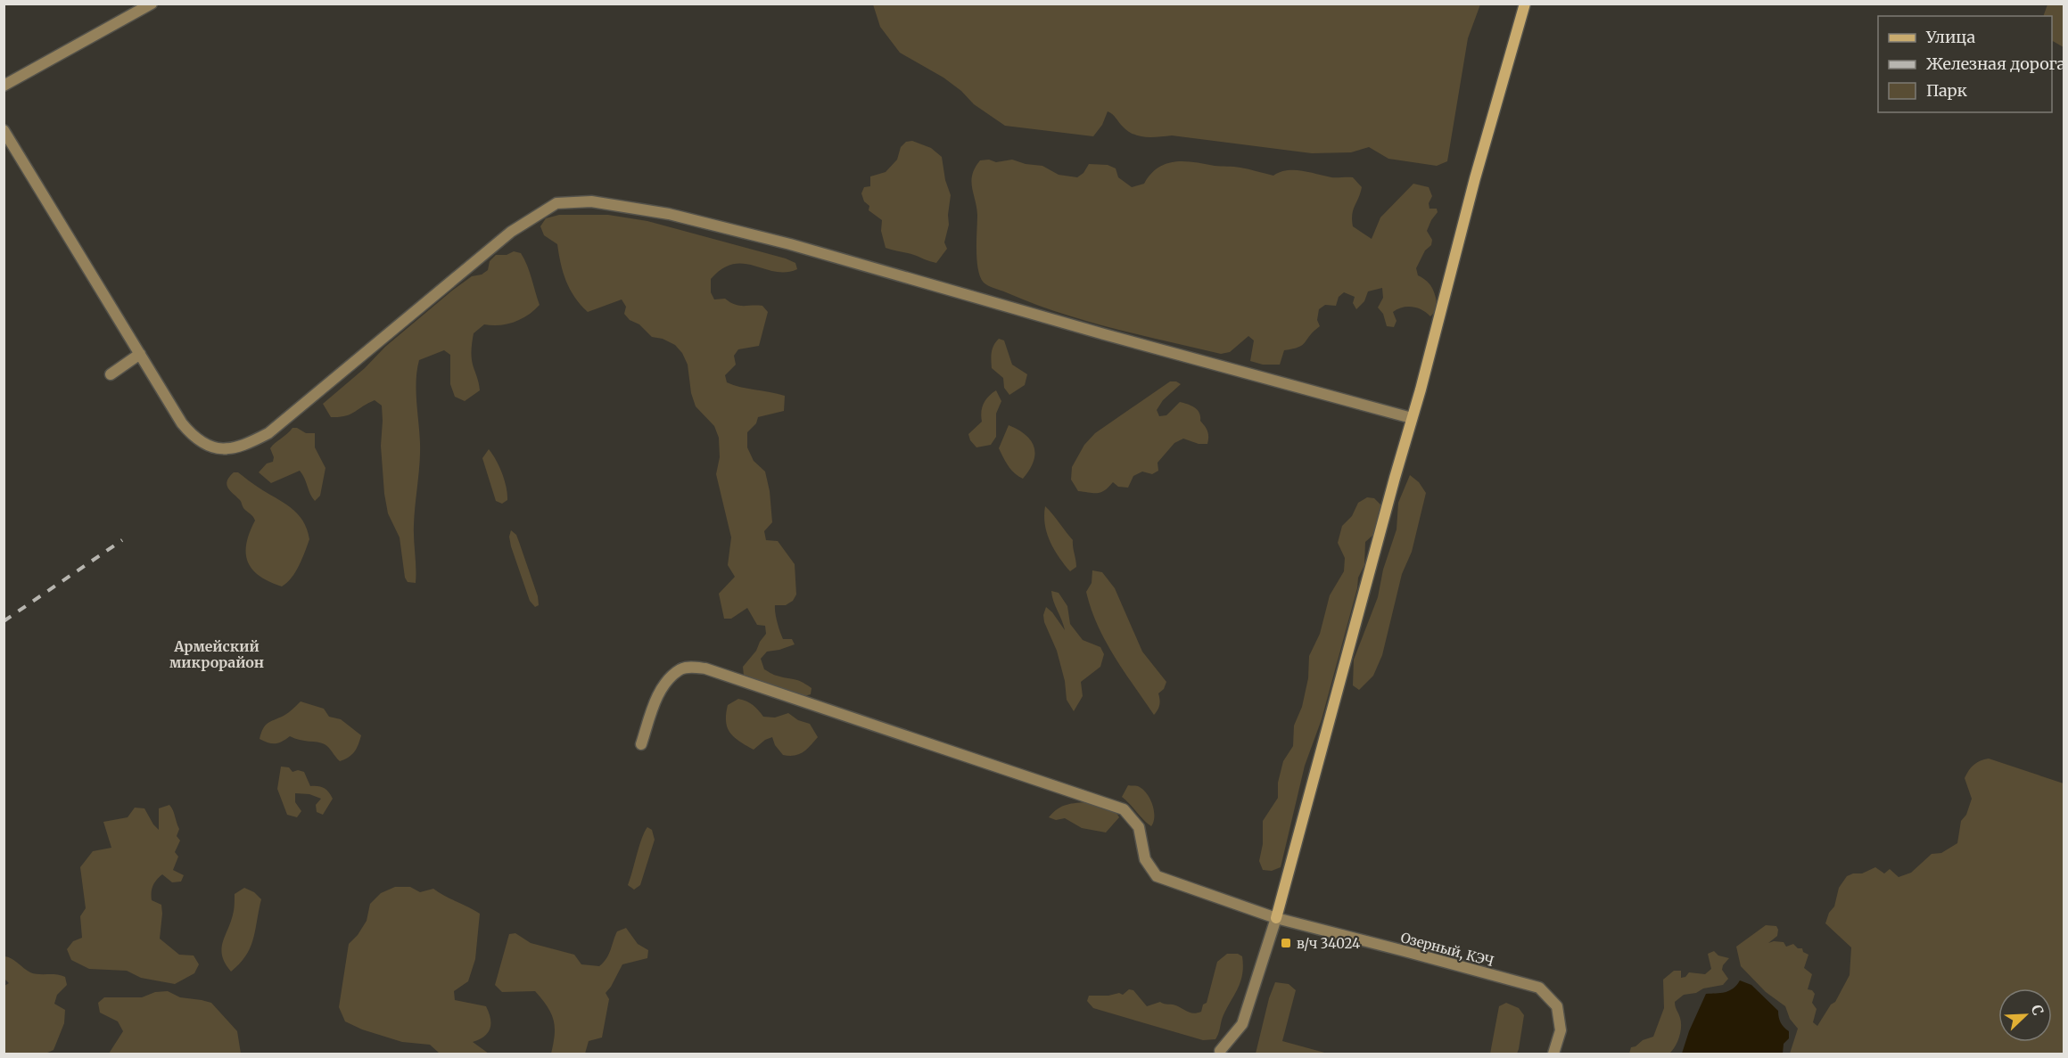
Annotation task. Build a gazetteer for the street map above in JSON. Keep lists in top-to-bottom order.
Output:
{
  "streets": {
    "street": ["Озерный, КЭЧ"]
  },
  "districts": ["Армейский микрорайон"],
  "places": {
    "transit": ["в/ч 34024"]
  },
  "legend": ["Улица", "Железная дорога", "Парк"],
  "north": "top right"
}
